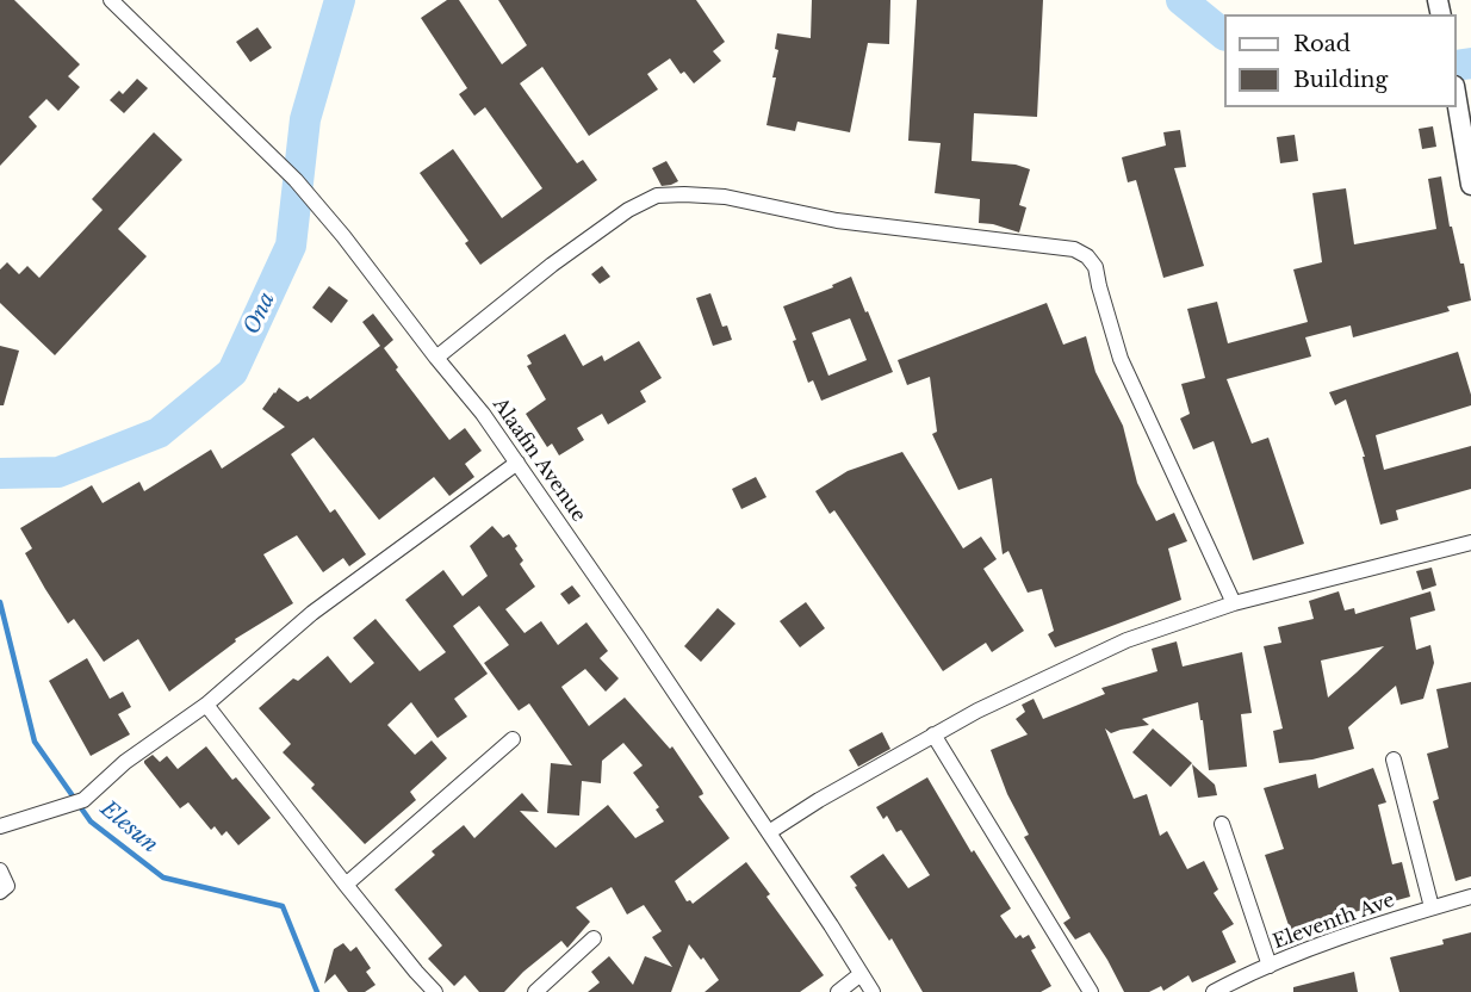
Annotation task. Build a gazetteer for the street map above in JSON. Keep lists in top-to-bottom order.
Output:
{
  "streets": {
    "street": ["Alaafin Avenue", "Eleventh Ave"]
  },
  "water": ["Ona", "Elesun"],
  "legend": ["Road", "Building"]
}
